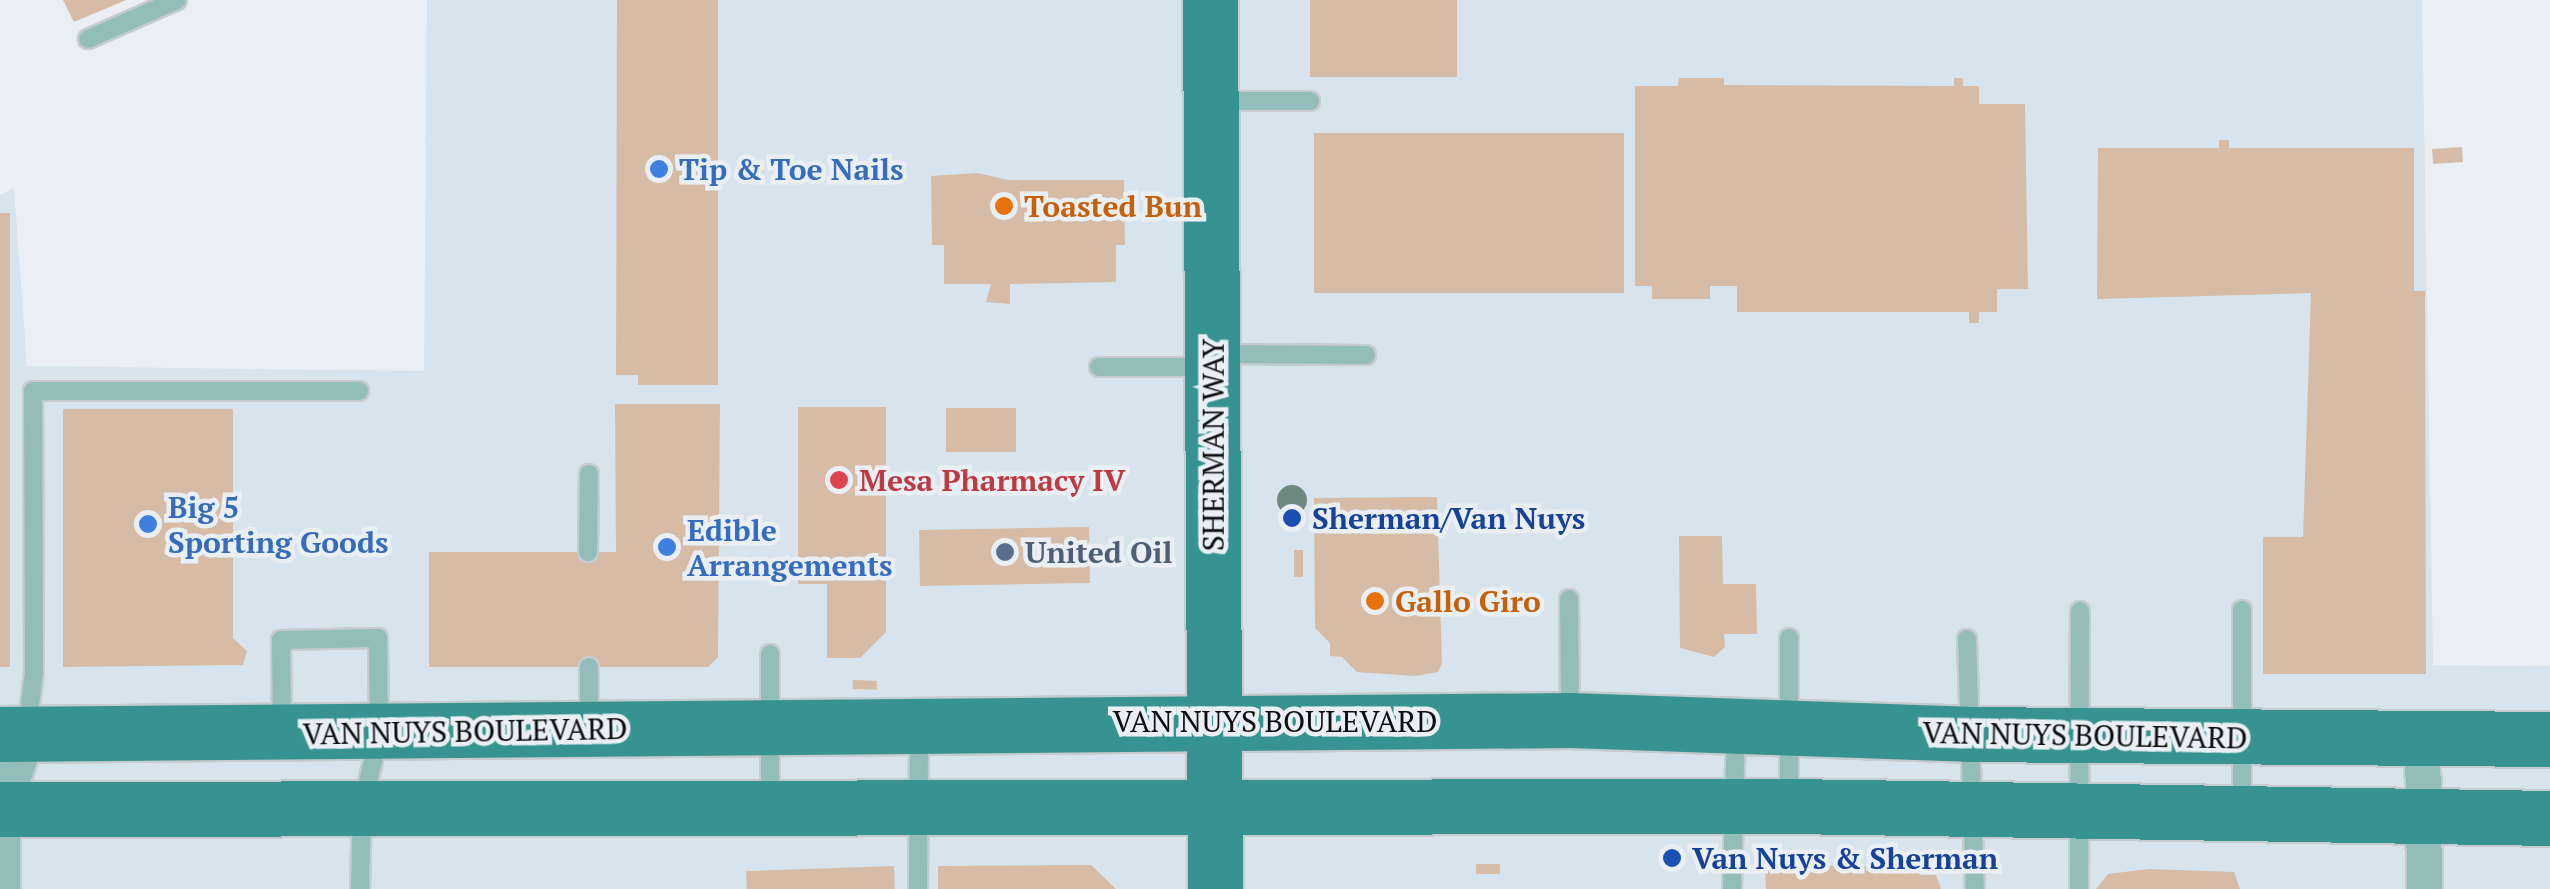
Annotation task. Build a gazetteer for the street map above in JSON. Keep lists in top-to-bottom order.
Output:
{
  "streets": {
    "main road": ["SHERMAN WAY", "VAN NUYS BOULEVARD"]
  },
  "crossings": [
    ["SHERMAN WAY", "VAN NUYS BOULEVARD"]
  ],
  "places": [
    "Tip & Toe Nails",
    "Toasted Bun",
    "Mesa Pharmacy IV",
    "Sherman/Van Nuys",
    "Big 5 Sporting Goods",
    "Edible Arrangements",
    "United Oil",
    "Gallo Giro",
    "Van Nuys & Sherman"
  ]
}
